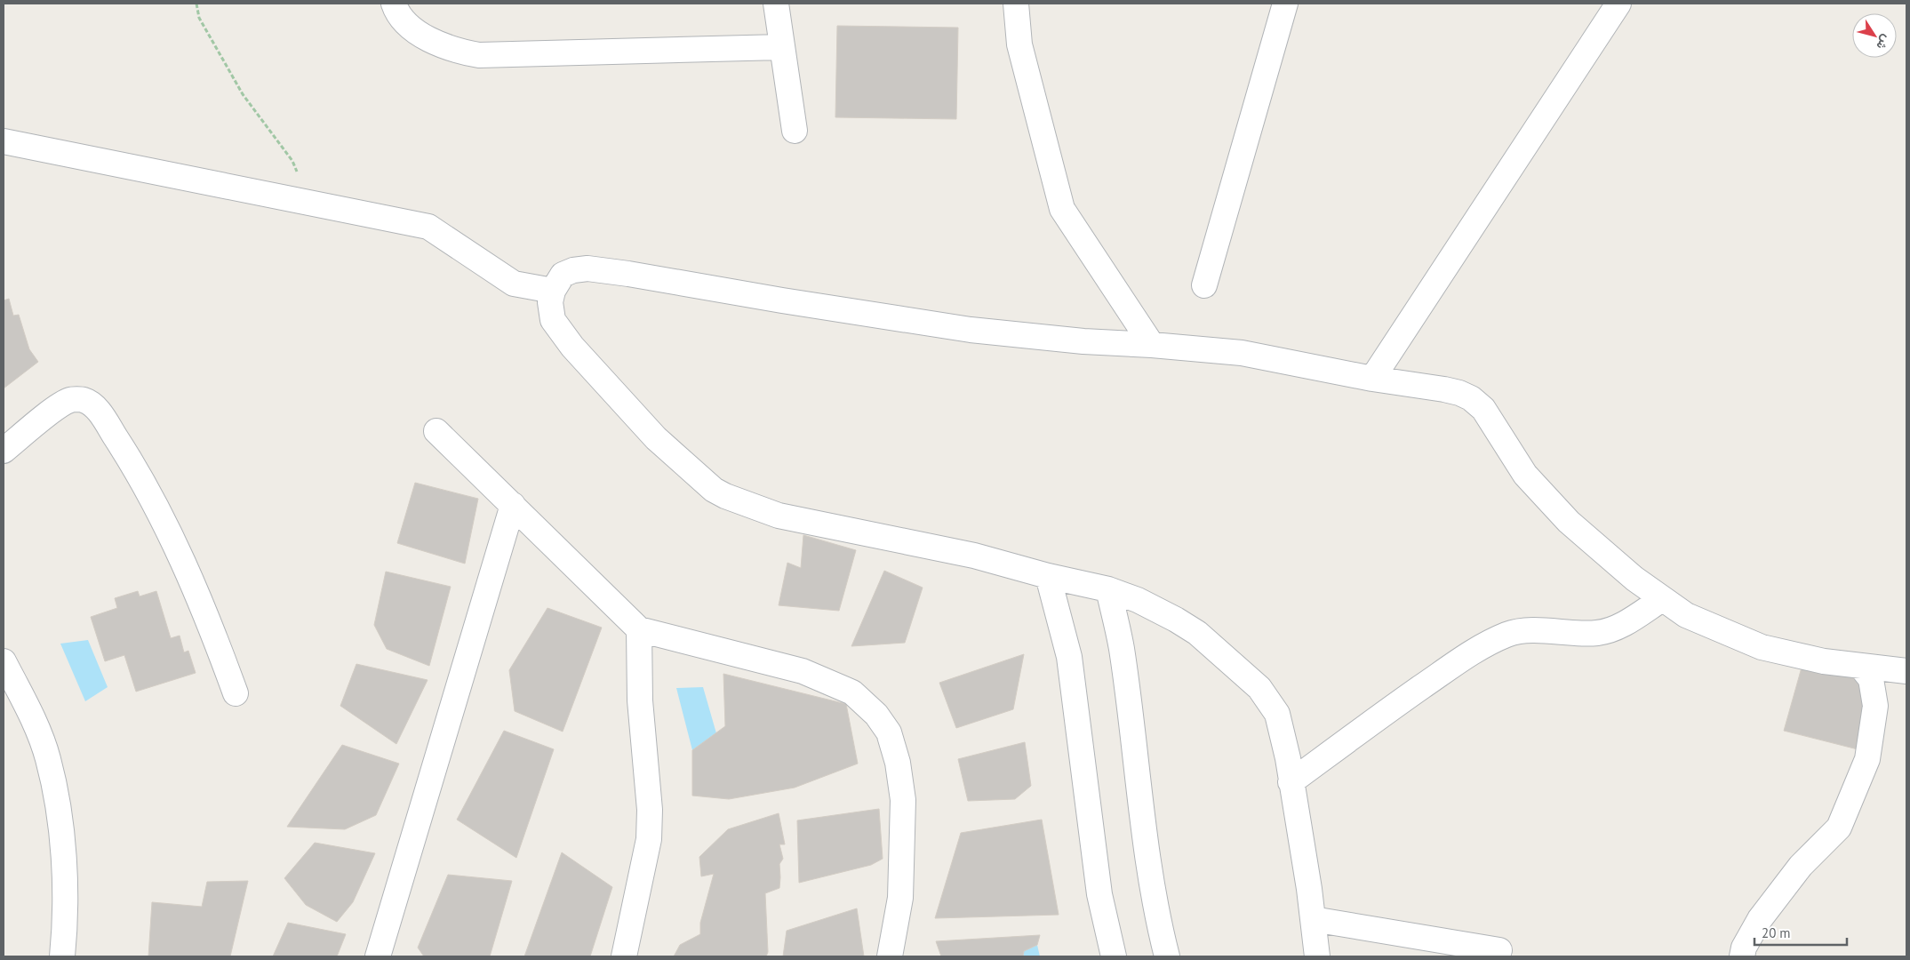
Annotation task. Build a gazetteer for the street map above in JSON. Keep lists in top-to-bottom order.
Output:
{
  "scale_bar": "20 m",
  "north": "bottom right"
}
